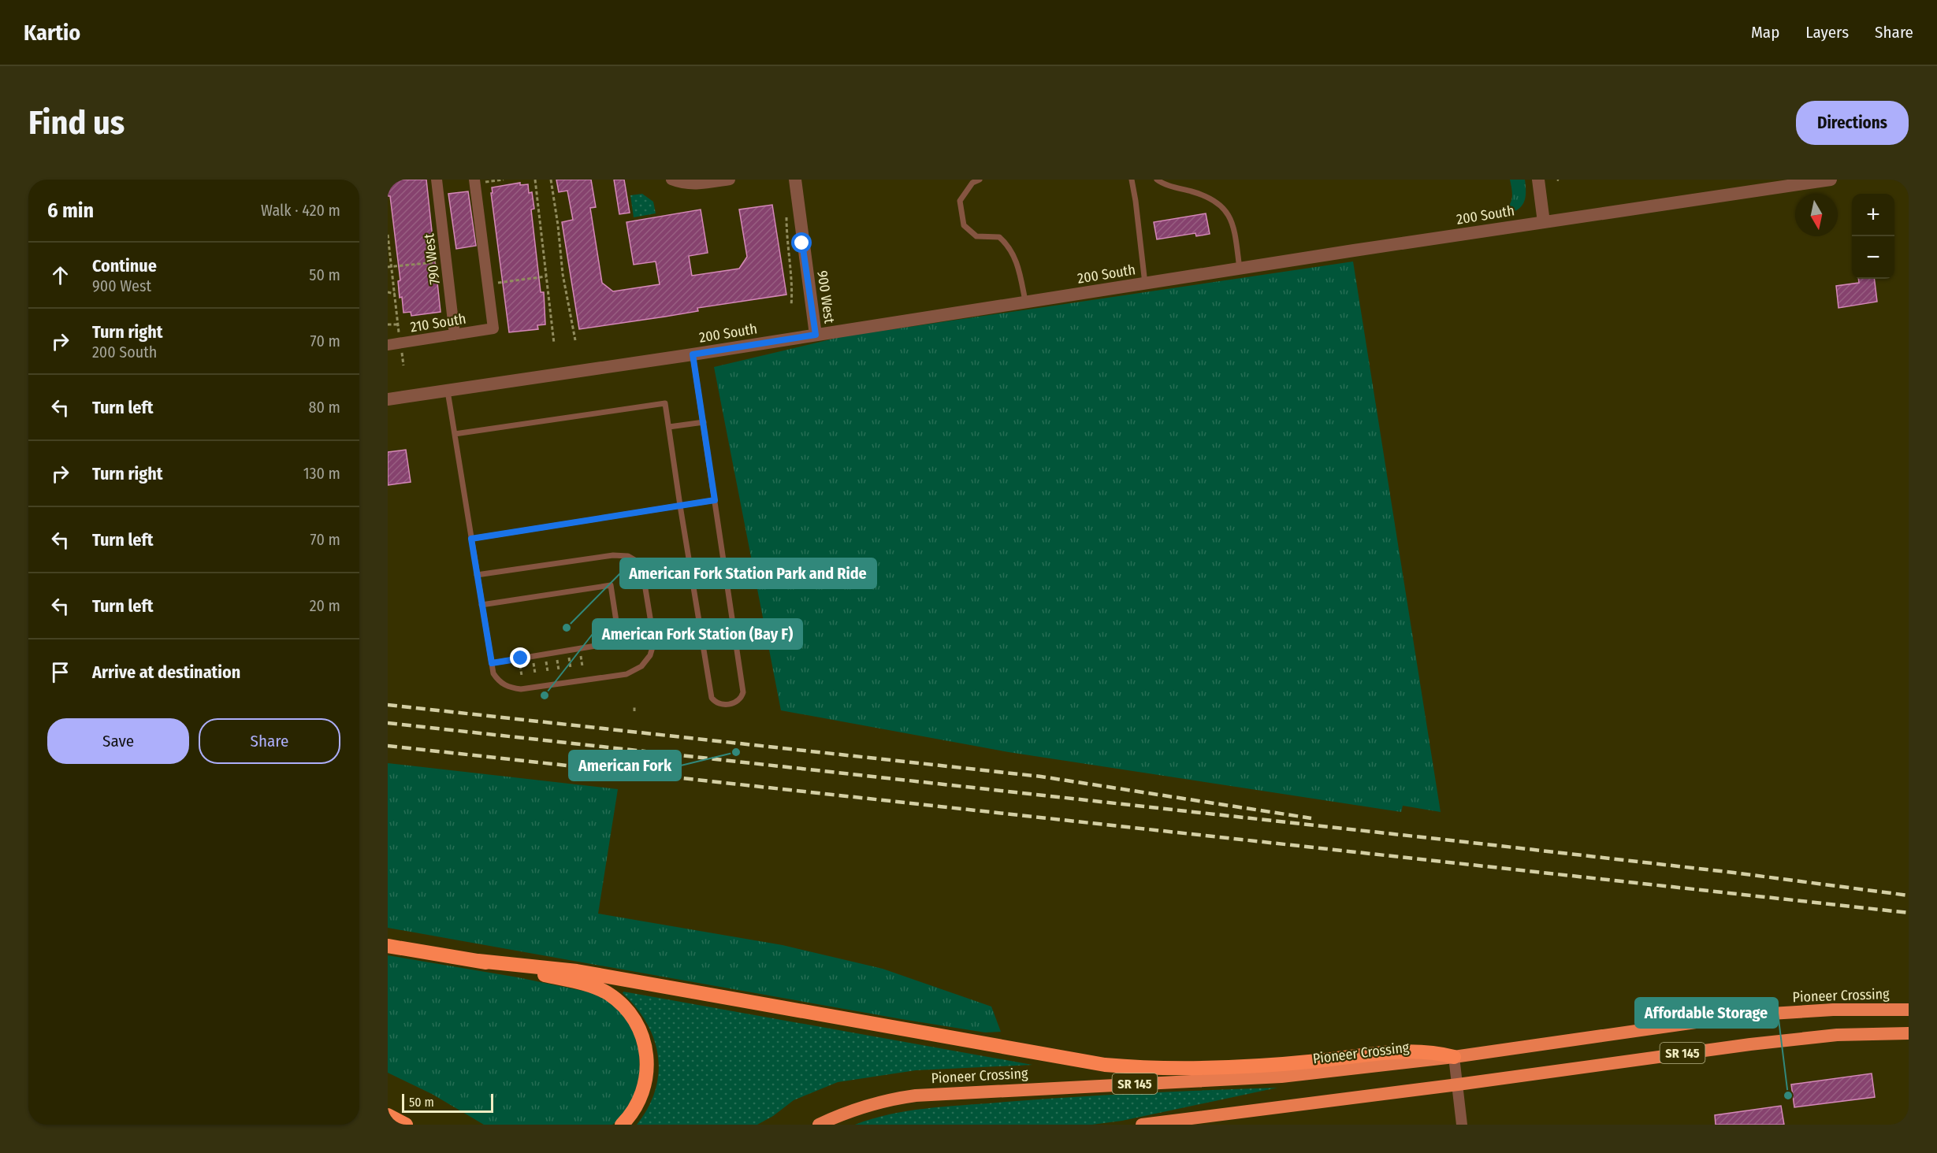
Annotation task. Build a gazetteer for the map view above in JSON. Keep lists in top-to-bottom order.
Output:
{
  "streets": {
    "highway": ["Pioneer Crossing", "SR 145"],
    "street": [
      "200 South",
      "790 West",
      "900 West",
      "210 South"
    ]
  },
  "crossings": [
    ["200 South", "900 West"],
    ["790 West", "210 South"]
  ],
  "places": [
    "American Fork Station Park and Ride",
    "American Fork Station (Bay F)",
    "American Fork",
    "Affordable Storage"
  ],
  "scale_bar": "50 m",
  "north": "bottom",
  "page": {
    "header": "Kartio",
    "nav": ["Map", "Layers", "Share"],
    "buttons": [
      "Directions",
      ["Save", "Share"]
    ],
    "title": "Find us",
    "heading": ["6 min", "Walk · 420 m"],
    "map_buttons": ["+", "−"],
    "list": [
      ["Continue", "900 West", "50 m"],
      ["Turn right", "200 South", "70 m"],
      ["Turn left", "80 m"],
      ["Turn right", "130 m"],
      ["Turn left", "70 m"],
      ["Turn left", "20 m"],
      "Arrive at destination"
    ],
    "scale": "50 m"
  }
}
